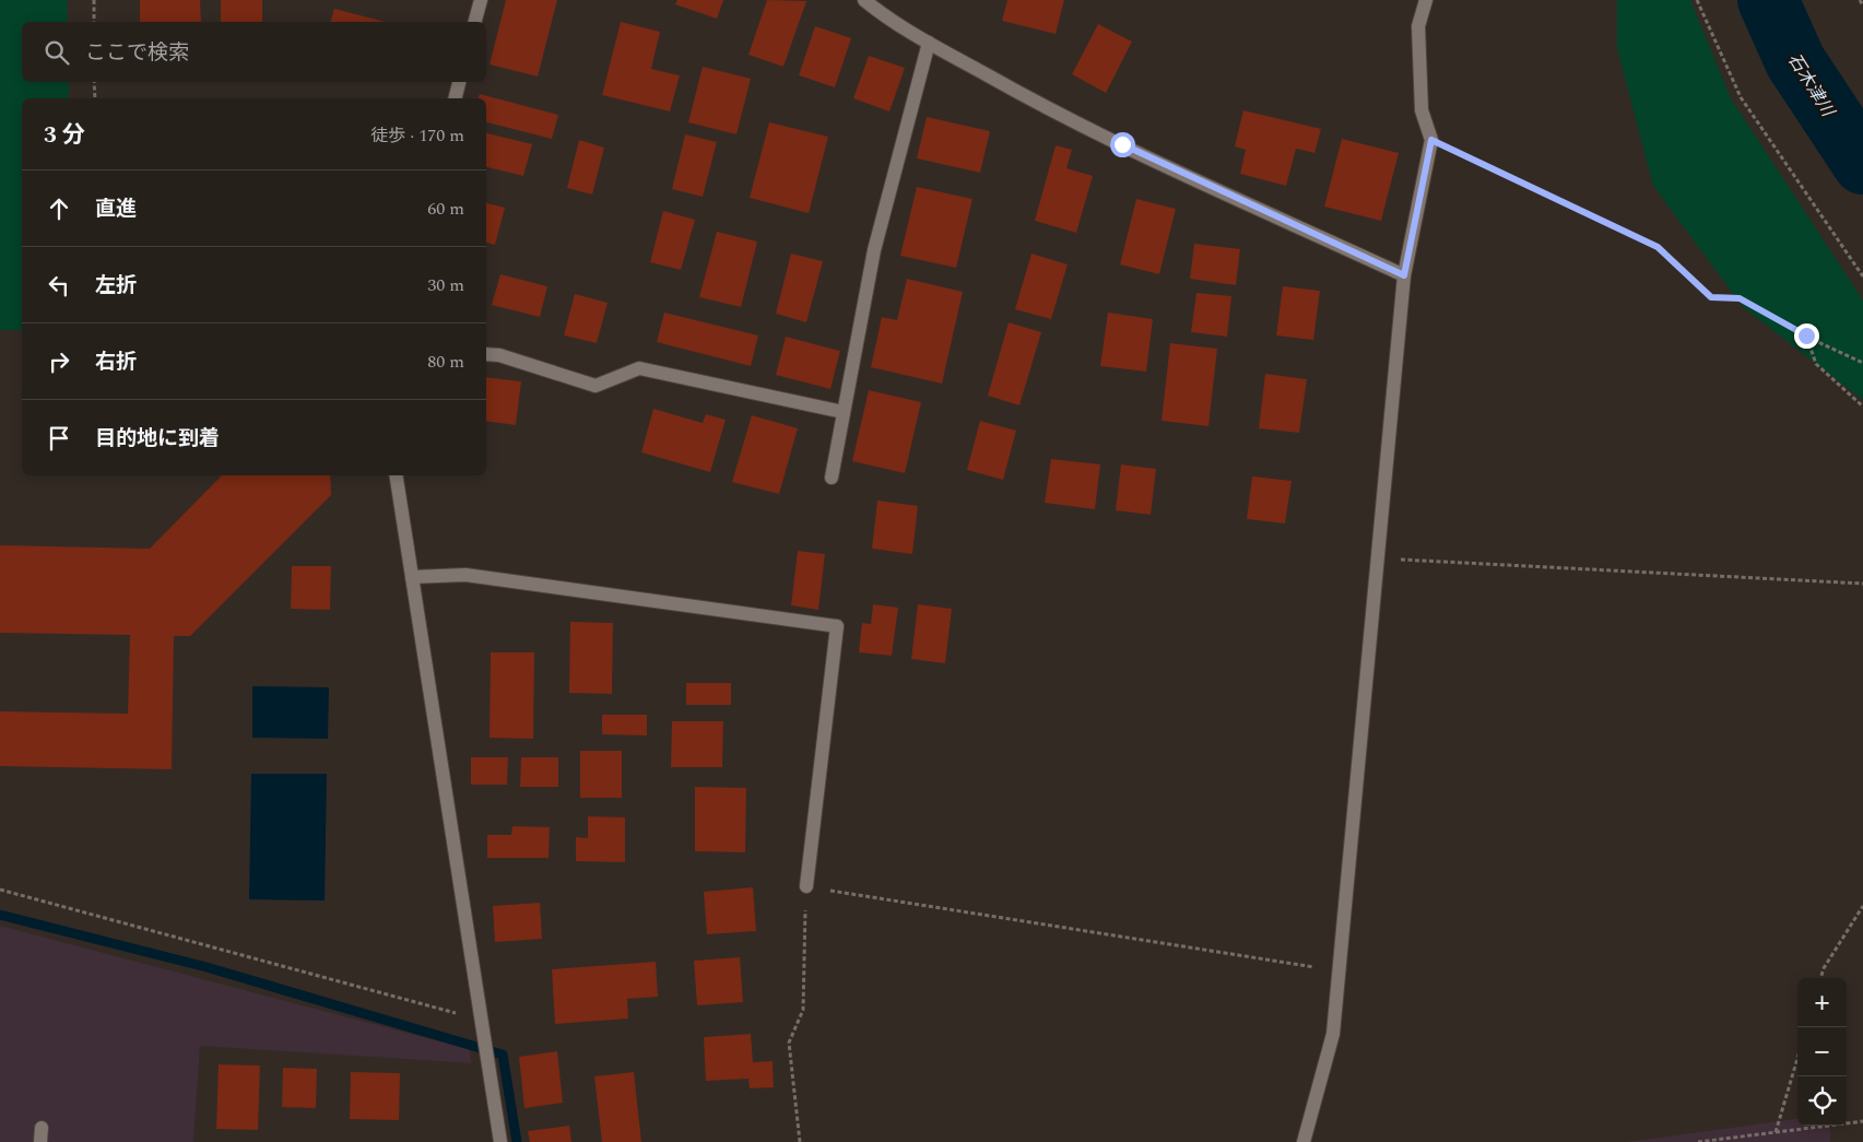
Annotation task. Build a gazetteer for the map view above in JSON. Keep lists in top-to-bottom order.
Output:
{
  "water": ["石木津川"],
  "page": {
    "search": "ここで検索",
    "heading": ["3 分", "徒歩 · 170 m"],
    "list": [
      ["直進", "60 m"],
      ["左折", "30 m"],
      ["右折", "80 m"],
      "目的地に到着"
    ],
    "map_buttons": ["+", "−"]
  }
}
